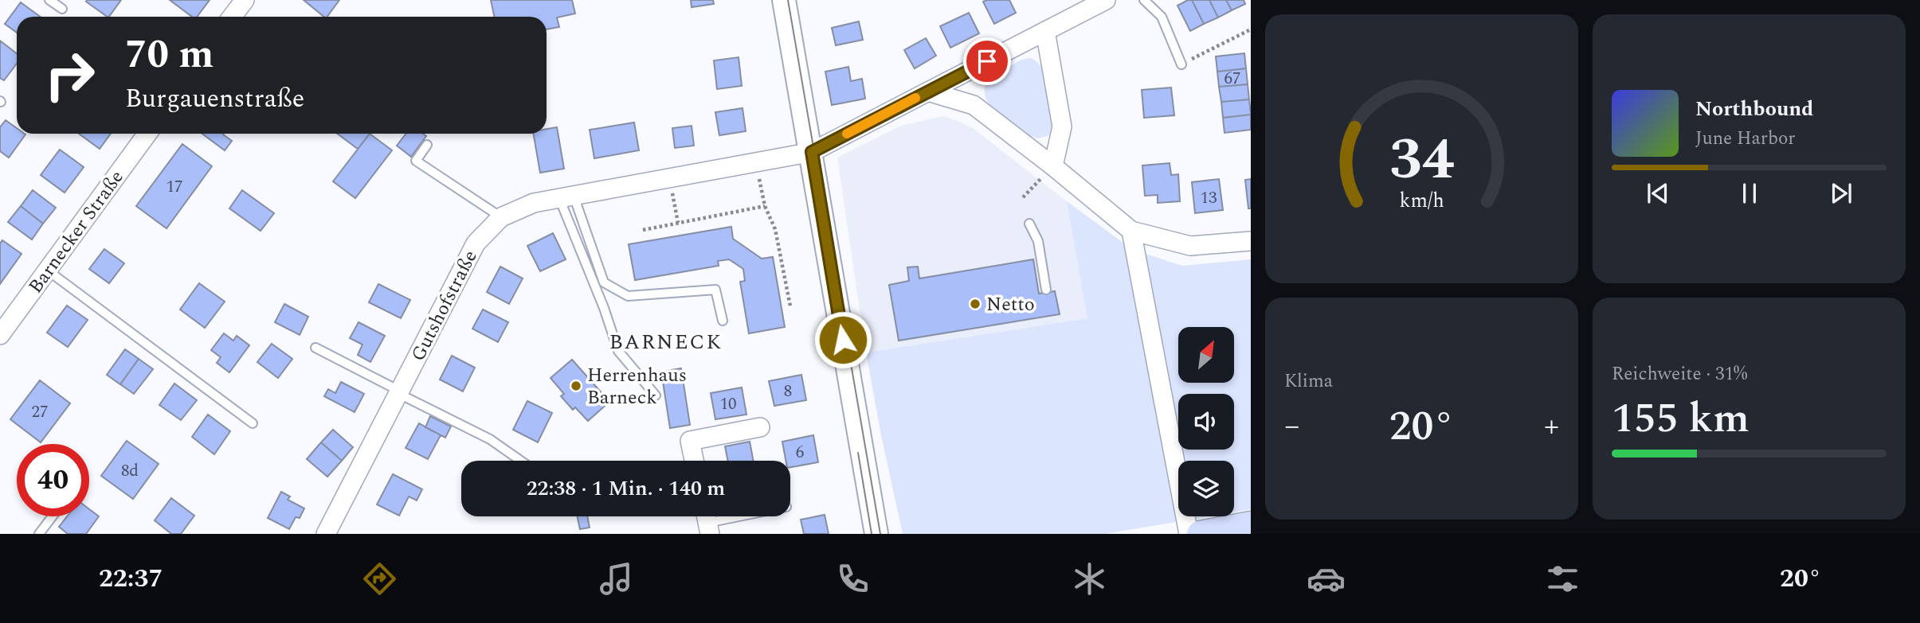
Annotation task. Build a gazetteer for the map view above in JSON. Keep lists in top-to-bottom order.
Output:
{
  "streets": {
    "street": ["Barnecker Straße", "Gutshofstraße"]
  },
  "districts": ["BARNECK"],
  "places": ["Netto", "Herrenhaus Barneck"],
  "house_numbers": [
    "67",
    "17",
    "13",
    "8",
    "10",
    "27",
    "6",
    "8d"
  ],
  "north": "top right",
  "page": {
    "turn": ["70 m", "Burgauenstraße"],
    "song": ["Northbound", "June Harbor"],
    "tile": [
      "Klima",
      ["Reichweite · 31%", "155 km"]
    ],
    "heat": ["−", "20°", "+"],
    "limit": "40",
    "trip": "22:38 · 1 Min. · 140 m",
    "tabs": ["22:37", "20°"],
    "gauge": ["34", "km/h"]
  }
}
